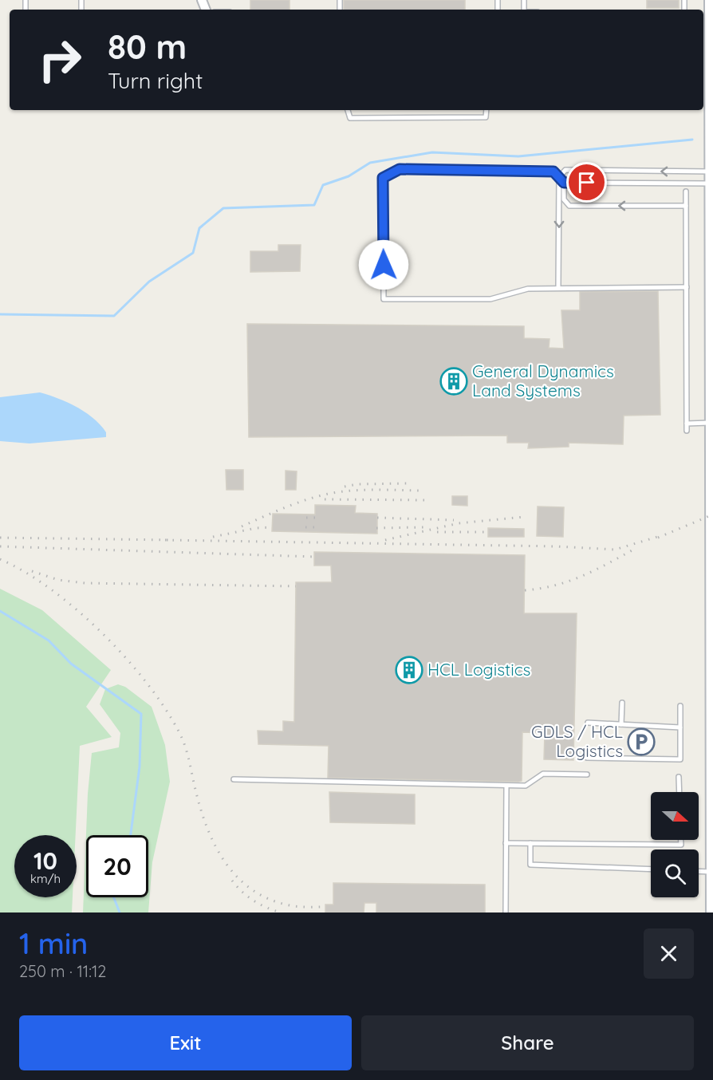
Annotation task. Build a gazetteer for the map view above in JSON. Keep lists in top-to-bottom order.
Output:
{
  "places": {
    "building": ["General Dynamics Land Systems", "HCL Logistics"],
    "parking": ["GDLS / HCL Logistics"]
  },
  "north": "right",
  "page": {
    "turn": ["80 m", "Turn right"],
    "speed": "10 km/h",
    "limit": "20",
    "heading": ["1 min", "250 m · 11:12"],
    "buttons": ["Exit", "Share"]
  }
}
